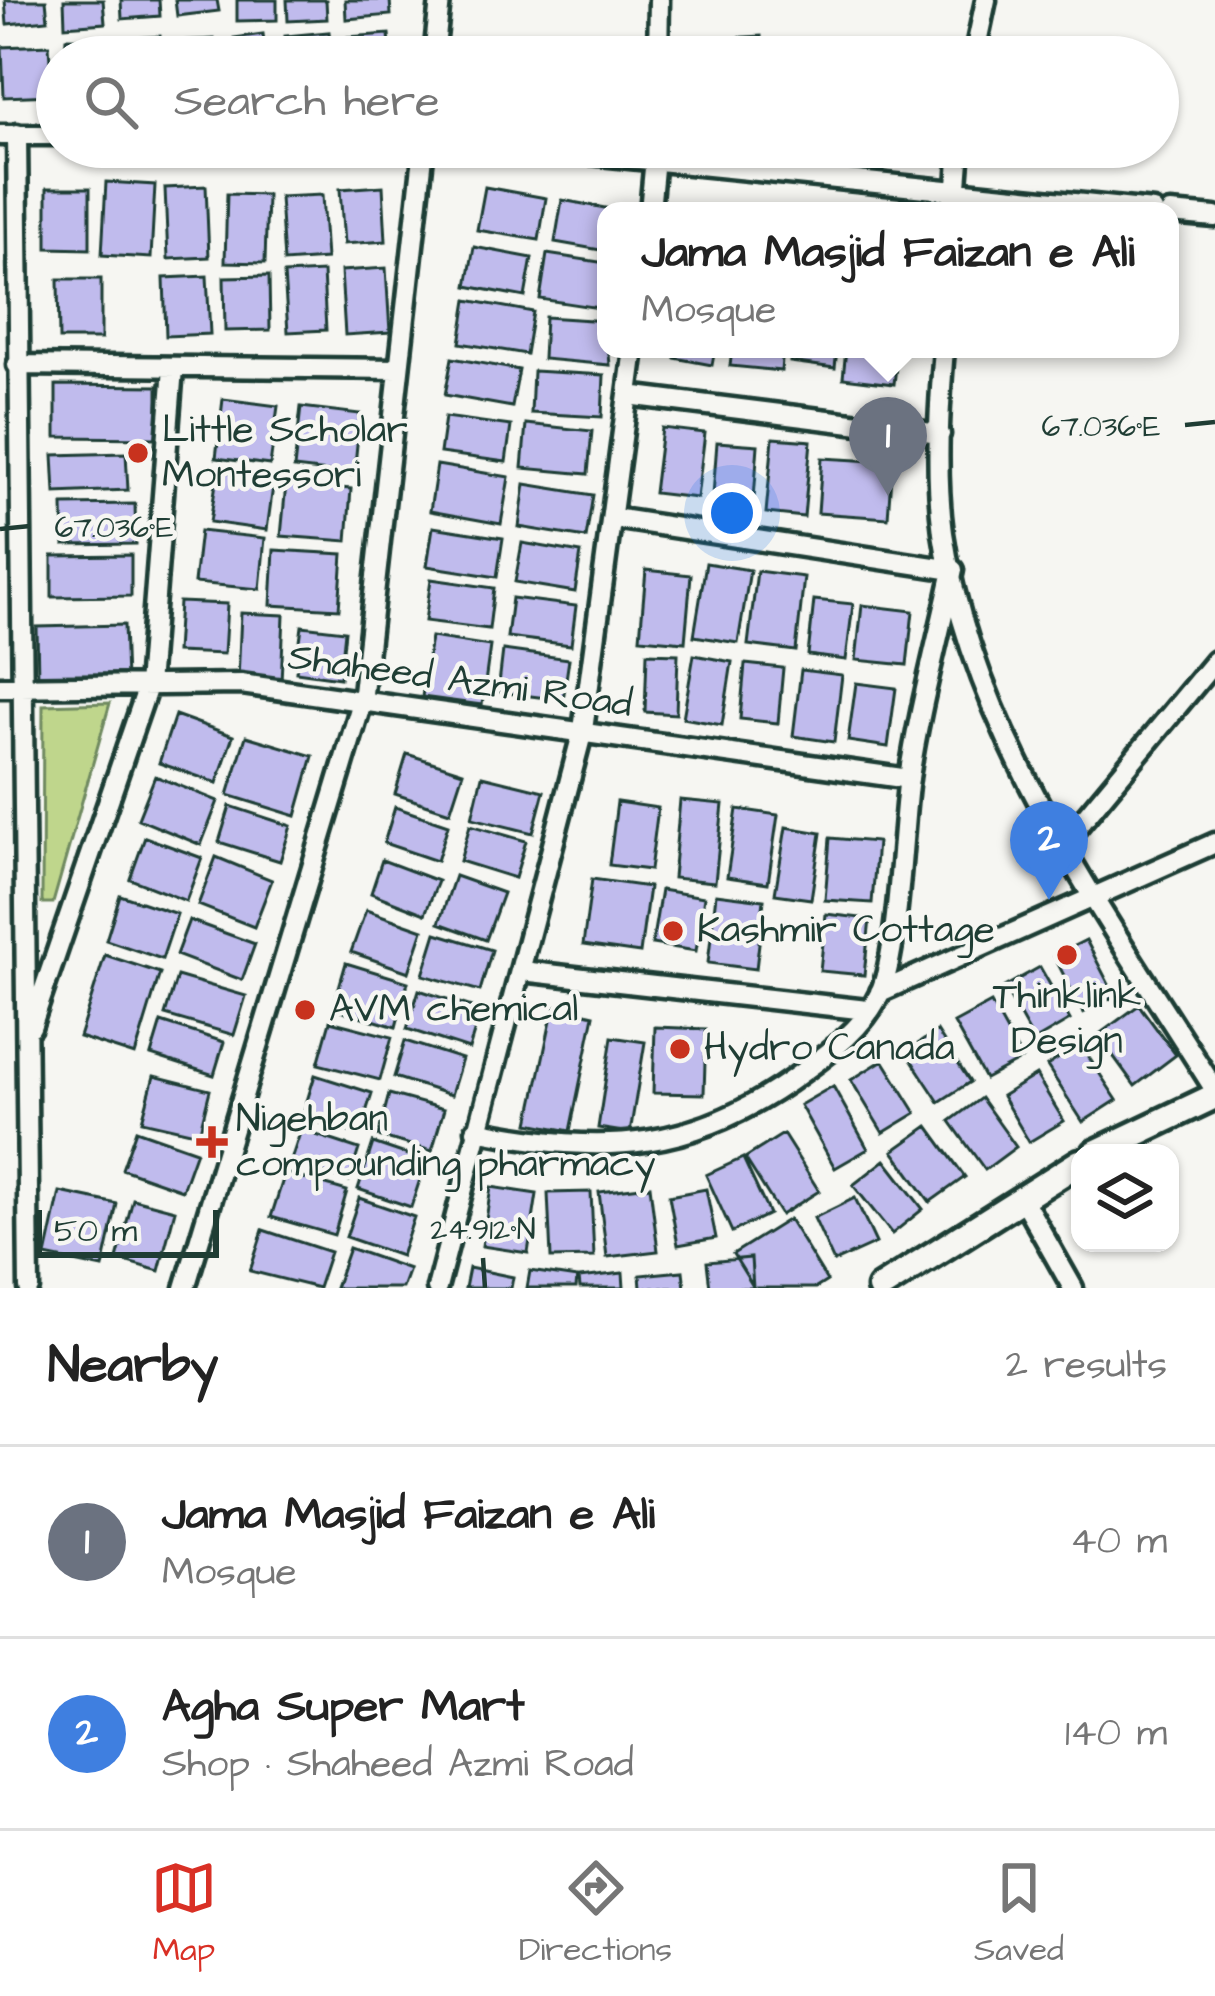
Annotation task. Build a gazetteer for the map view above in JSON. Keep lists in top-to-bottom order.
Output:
{
  "streets": {
    "street": ["Shaheed Azmi Road"]
  },
  "places": {
    "other": [
      "Little Scholar Montessori",
      "Kashmir Cottage",
      "Thinklink Design",
      "AVM chemical",
      "Hydro Canada"
    ],
    "health": ["Nigehban compounding pharmacy"]
  },
  "scale_bar": "50 m",
  "page": {
    "search": "Search here",
    "popup": ["Jama Masjid Faizan e Ali", "Mosque"],
    "pins": ["1", "2"],
    "scale": "50 m",
    "heading": ["Nearby", "2 results"],
    "list": [
      {
        "mark": "1",
        "name": "Jama Masjid Faizan e Ali",
        "note": "Mosque",
        "value": "40 m"
      },
      {
        "mark": "2",
        "name": "Agha Super Mart",
        "note": "Shop · Shaheed Azmi Road",
        "value": "140 m"
      }
    ],
    "nav": ["Map", "Directions", "Saved"]
  },
  "coordinates": ["67.036°E", "24.912°N"]
}
